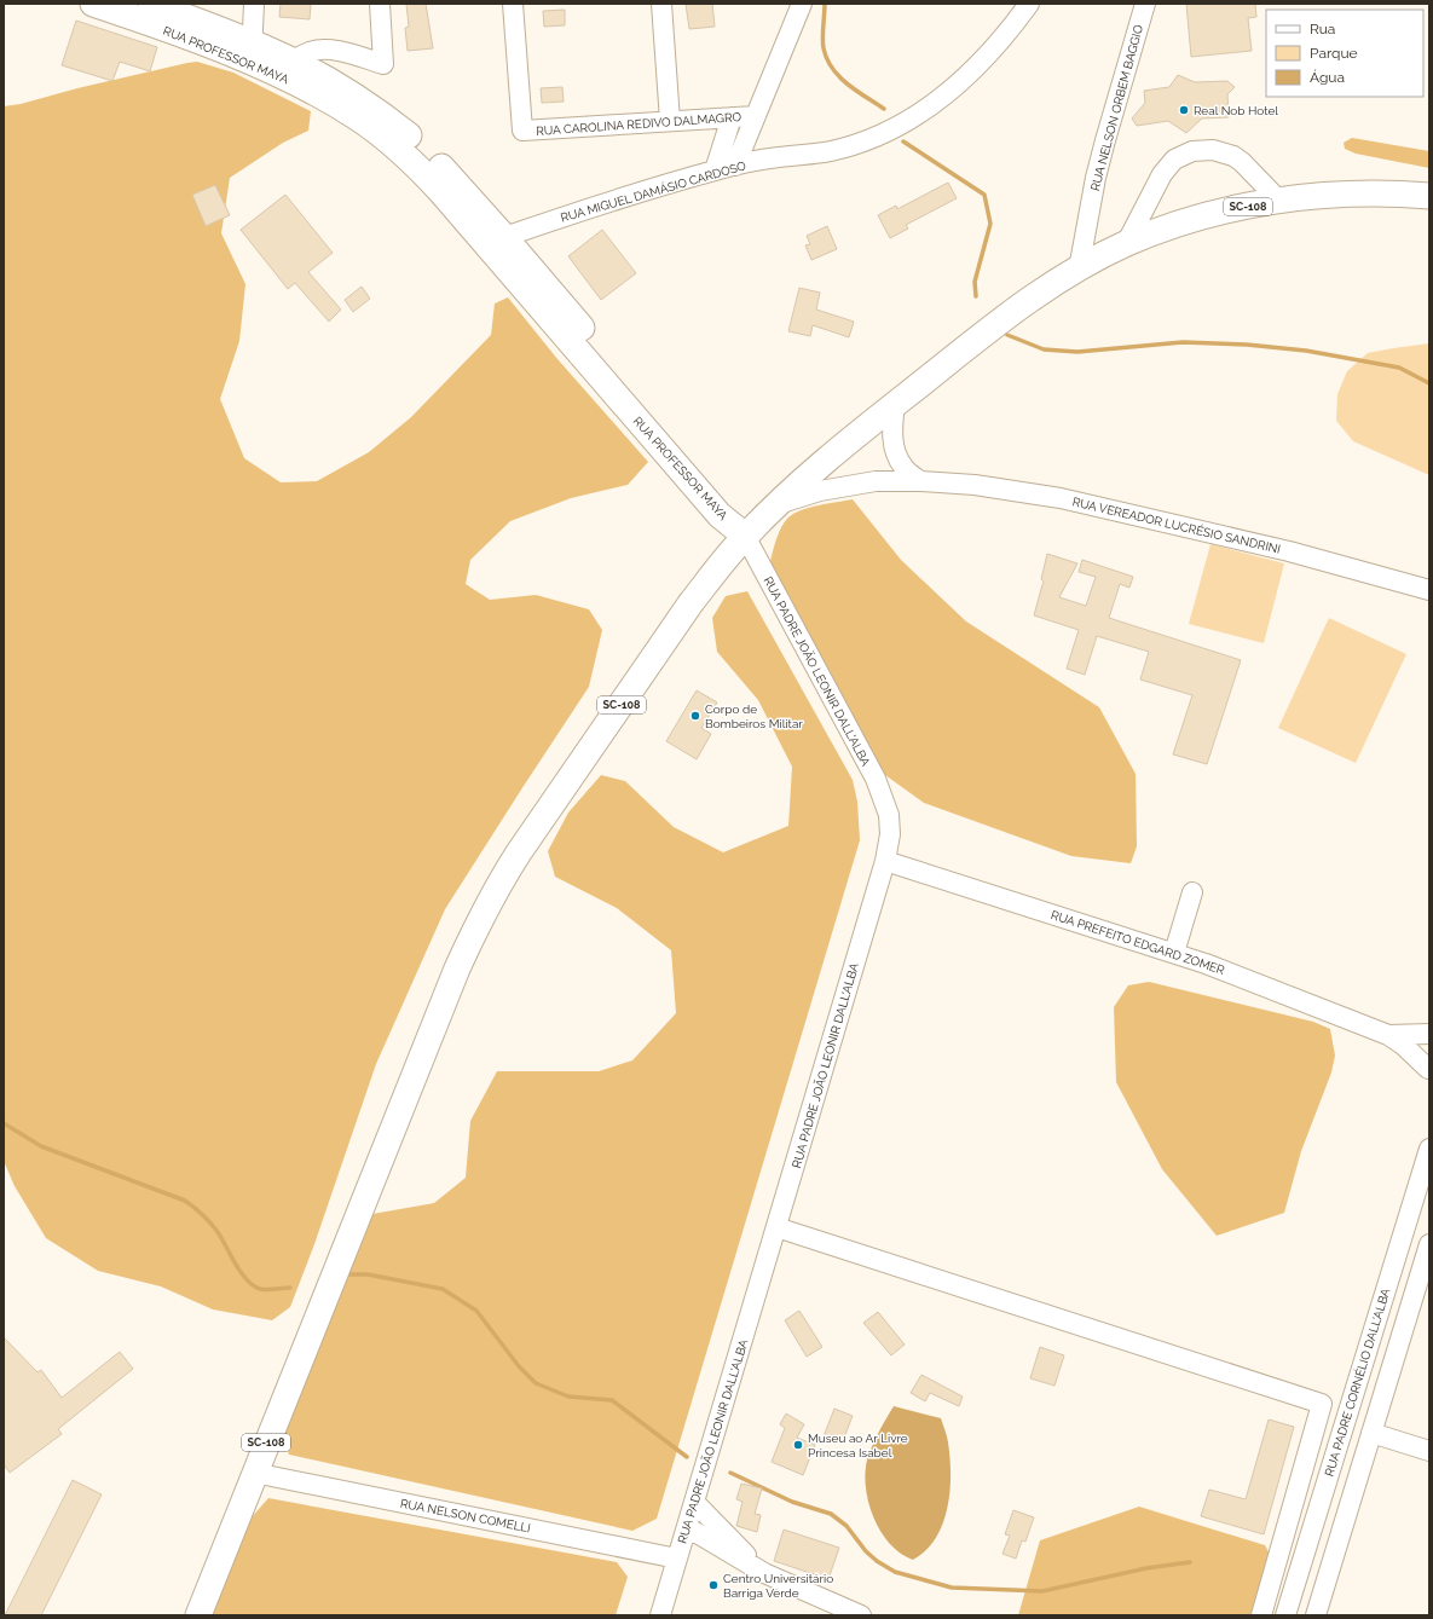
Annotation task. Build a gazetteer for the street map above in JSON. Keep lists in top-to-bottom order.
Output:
{
  "streets": {
    "main road": ["RUA PROFESSOR MAYA", "SC-108"],
    "street": [
      "RUA NELSON ORBEM BAGGIO",
      "RUA CAROLINA REDIVO DALMAGRO",
      "RUA MIGUEL DAMÁSIO CARDOSO",
      "RUA VEREADOR LUCRÉSIO SANDRINI",
      "RUA PADRE JOÃO LEONIR DALL'ALBA",
      "RUA PREFEITO EDGARD ZOMER",
      "RUA PADRE CORNÉLIO DALL'ALBA",
      "RUA NELSON COMELLI"
    ]
  },
  "crossings": [
    ["RUA PROFESSOR MAYA", "RUA MIGUEL DAMÁSIO CARDOSO"],
    ["RUA PROFESSOR MAYA", "SC-108"],
    ["RUA PROFESSOR MAYA", "RUA PADRE JOÃO LEONIR DALL'ALBA"],
    ["RUA NELSON ORBEM BAGGIO", "SC-108"],
    ["SC-108", "RUA VEREADOR LUCRÉSIO SANDRINI"],
    ["SC-108", "RUA PADRE JOÃO LEONIR DALL'ALBA"],
    ["SC-108", "RUA NELSON COMELLI"],
    ["RUA PADRE JOÃO LEONIR DALL'ALBA", "RUA PREFEITO EDGARD ZOMER"],
    ["RUA PADRE JOÃO LEONIR DALL'ALBA", "RUA NELSON COMELLI"]
  ],
  "places": [
    "Real Nob Hotel",
    "Corpo de Bombeiros Militar",
    "Museu ao Ar Livre Princesa Isabel",
    "Centro Universitário Barriga Verde"
  ],
  "legend": ["Rua", "Parque", "Água"]
}
